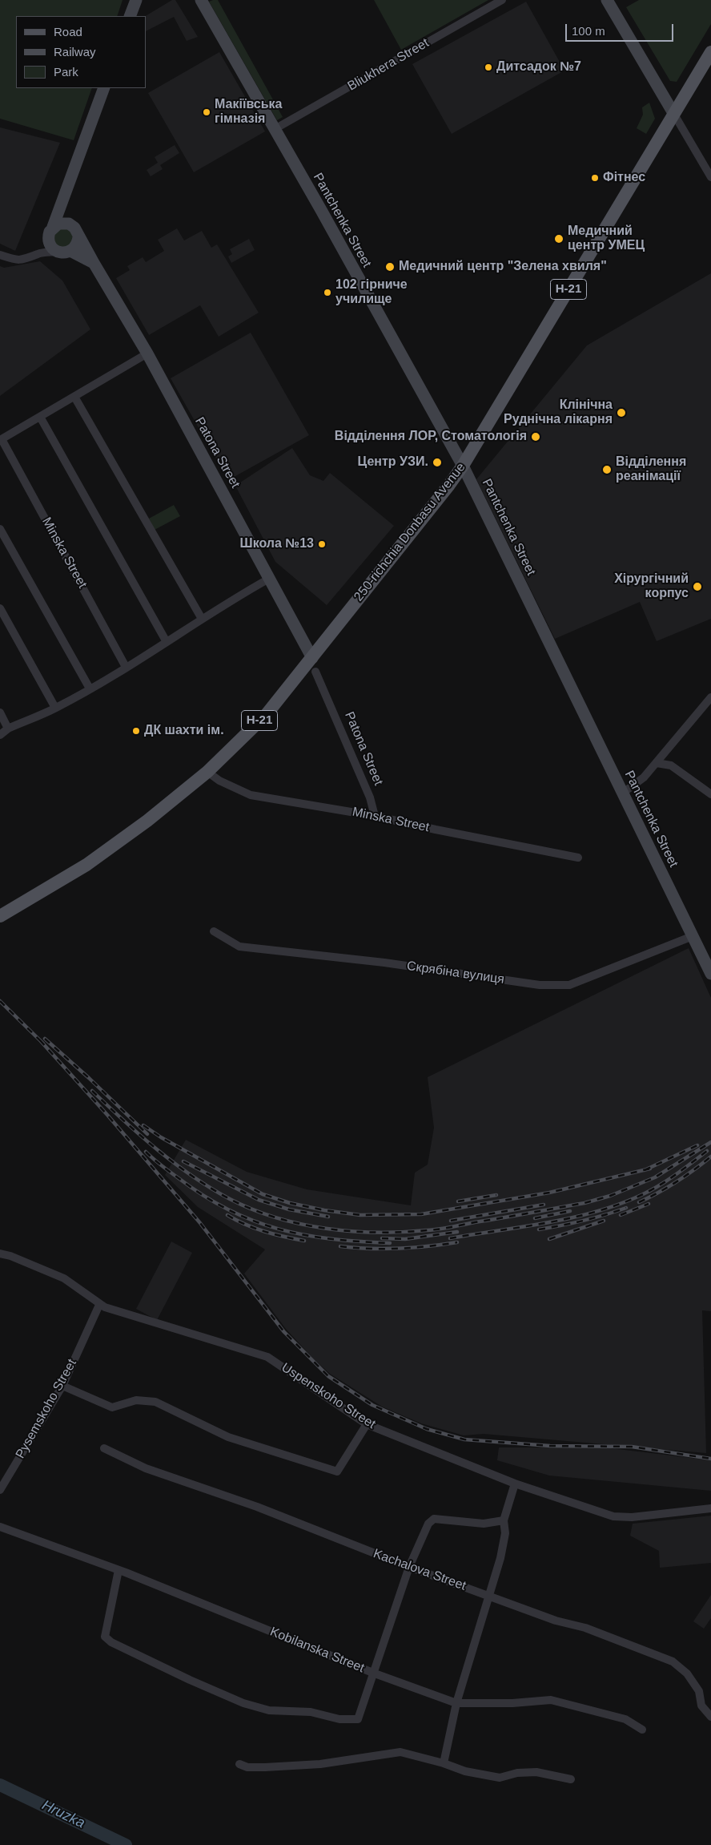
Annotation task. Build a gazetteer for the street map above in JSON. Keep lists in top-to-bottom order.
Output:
{
  "streets": {
    "main road": ["Н-21", "250-richchia Donbasu Avenue"],
    "street": [
      "Bliukhera Street",
      "Pantchenka Street",
      "Patona Street",
      "Minska Street",
      "Скрябіна вулиця",
      "Uspenskoho Street",
      "Pysemskoho Street",
      "Kachalova Street",
      "Kobilanska Street"
    ]
  },
  "crossings": [
    ["Bliukhera Street", "Pantchenka Street"],
    ["Pantchenka Street", "250-richchia Donbasu Avenue"],
    ["Pantchenka Street", "Скрябіна вулиця"],
    ["Patona Street", "250-richchia Donbasu Avenue"],
    ["Patona Street", "Minska Street"],
    ["250-richchia Donbasu Avenue", "Minska Street"],
    ["Uspenskoho Street", "Pysemskoho Street"]
  ],
  "water": ["Hruzka"],
  "places": [
    "Дитсадок №7",
    "Макіївська гімназія",
    "Фітнес",
    "Медичний центр УМЕЦ",
    "Медичний центр \"Зелена хвиля\"",
    "102 гірниче училище",
    "Клінічна Руднічна лікарня",
    "Відділення ЛОР, Стоматологія",
    "Центр УЗИ.",
    "Відділення реанімації",
    "Школа №13",
    "Хірургічний корпус",
    "ДК шахти ім."
  ],
  "legend": ["Road", "Railway", "Park"],
  "scale_bar": "100 m"
}
